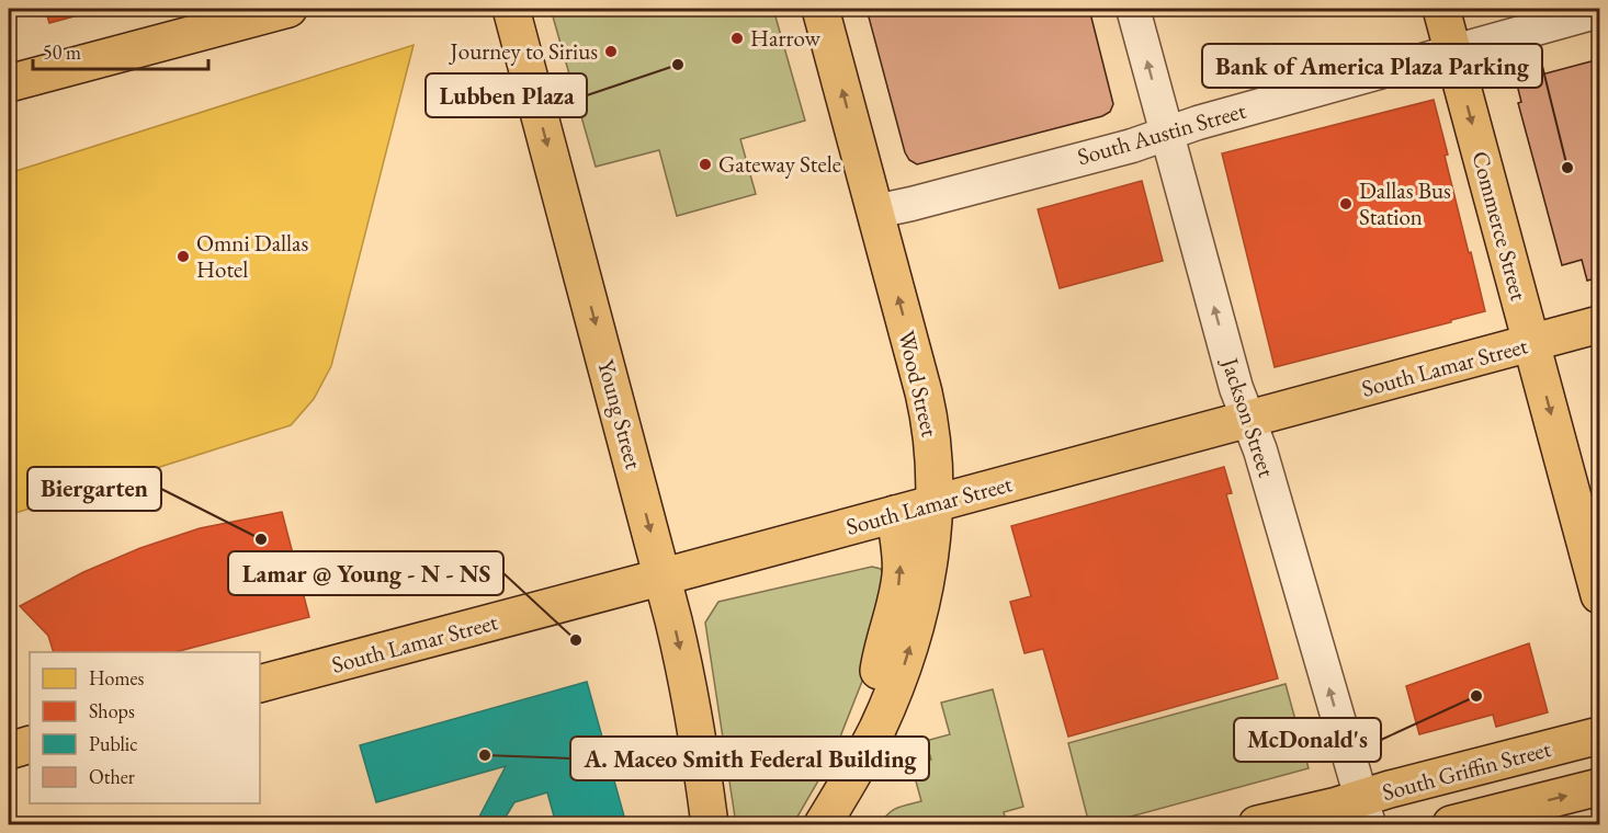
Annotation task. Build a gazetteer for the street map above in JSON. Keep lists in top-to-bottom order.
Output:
{
  "streets": {
    "main road": [
      "Commerce Street",
      "South Lamar Street",
      "Wood Street",
      "Young Street",
      "South Griffin Street"
    ],
    "street": ["South Austin Street", "Jackson Street"]
  },
  "crossings": [
    ["South Austin Street", "Commerce Street"],
    ["South Austin Street", "Wood Street"],
    ["South Austin Street", "Jackson Street"],
    ["Commerce Street", "South Lamar Street"],
    ["South Lamar Street", "Wood Street"],
    ["South Lamar Street", "Young Street"],
    ["South Lamar Street", "Jackson Street"],
    ["Jackson Street", "South Griffin Street"]
  ],
  "one_way": [
    "Commerce Street",
    "Wood Street",
    "Young Street",
    "Jackson Street"
  ],
  "places": [
    "Harrow",
    "Journey to Sirius",
    "Lubben Plaza",
    "Gateway Stele",
    "Bank of America Plaza Parking",
    "Dallas Bus Station",
    "Omni Dallas Hotel",
    "Biergarten",
    "Lamar @ Young - N - NS",
    "McDonald's",
    "A. Maceo Smith Federal Building"
  ],
  "legend": [
    "Homes",
    "Shops",
    "Public",
    "Other"
  ],
  "scale_bar": "50 m"
}
